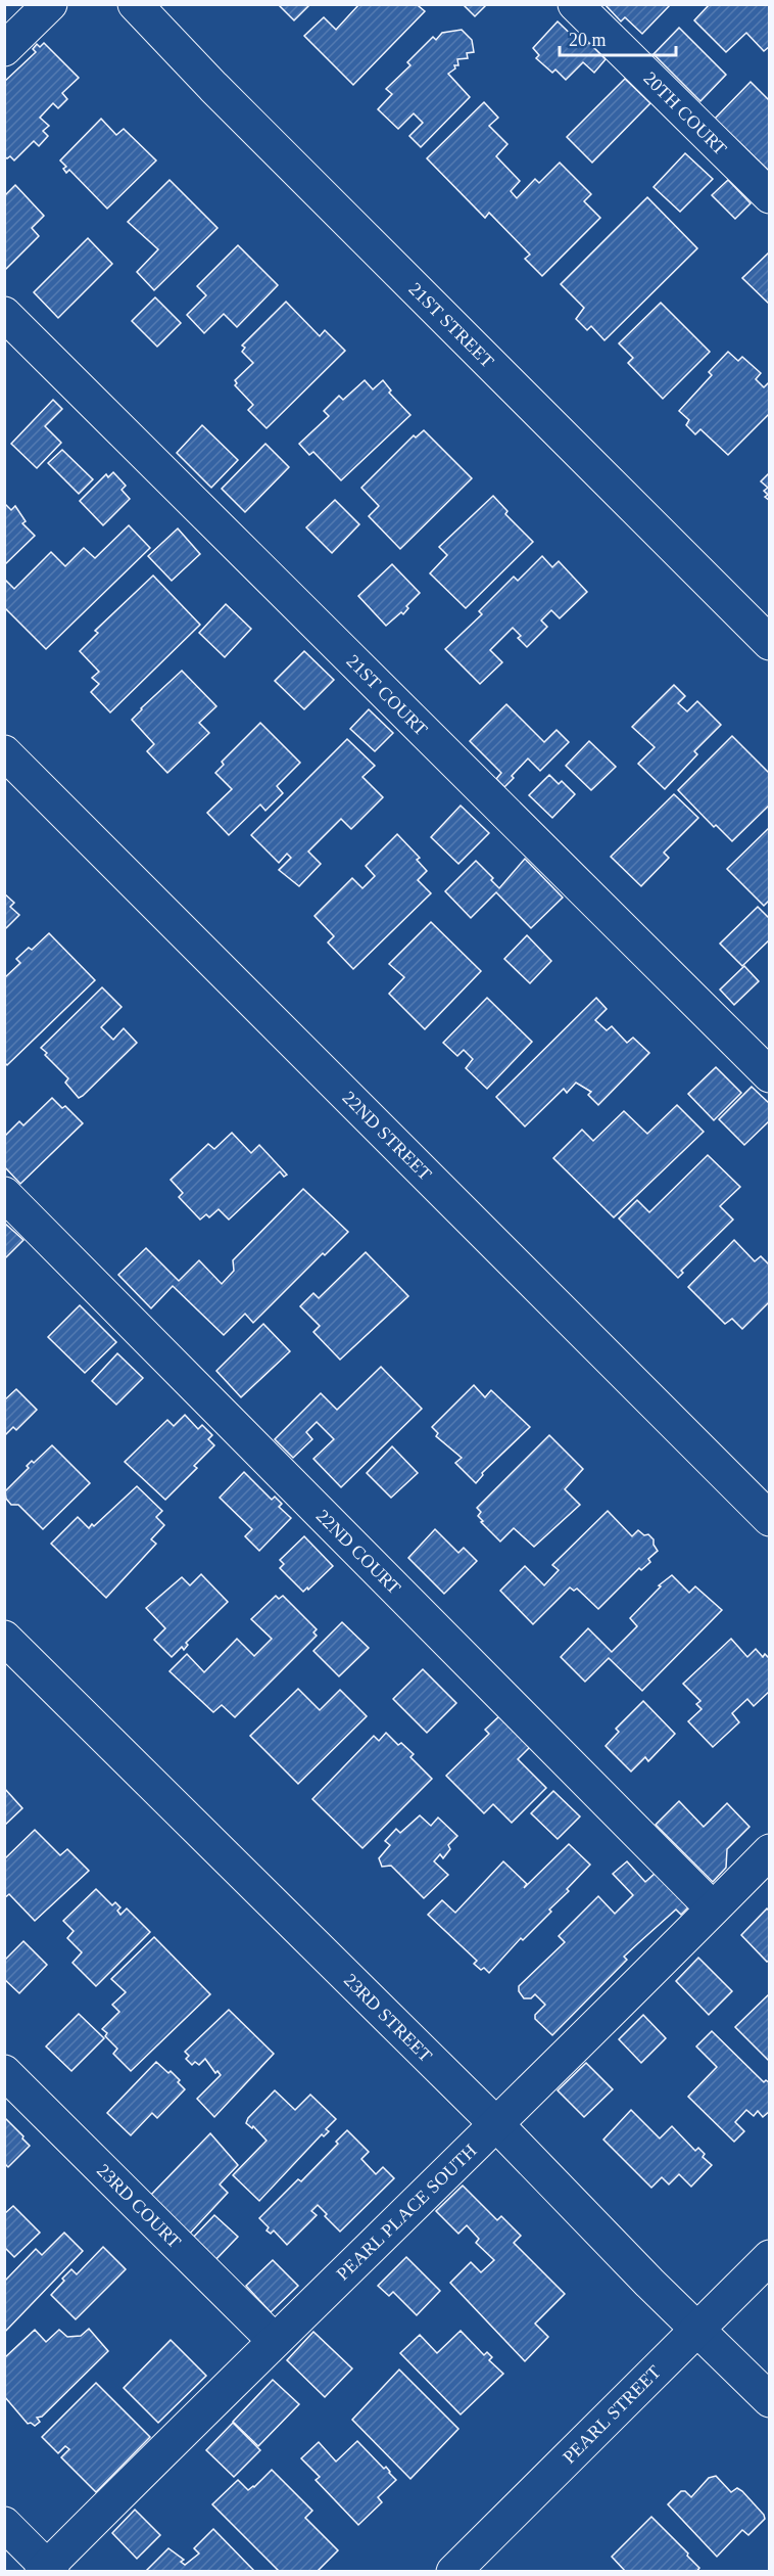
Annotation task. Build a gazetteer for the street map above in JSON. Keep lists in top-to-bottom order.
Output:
{
  "streets": {
    "street": [
      "20TH COURT",
      "21ST STREET",
      "21ST COURT",
      "22ND STREET",
      "22ND COURT",
      "23RD STREET",
      "23RD COURT",
      "PEARL PLACE SOUTH",
      "PEARL STREET"
    ]
  },
  "crossings": [
    ["22ND COURT", "PEARL PLACE SOUTH"],
    ["23RD STREET", "PEARL PLACE SOUTH"],
    ["23RD STREET", "PEARL STREET"],
    ["23RD COURT", "PEARL PLACE SOUTH"]
  ],
  "scale_bar": "20 m"
}
